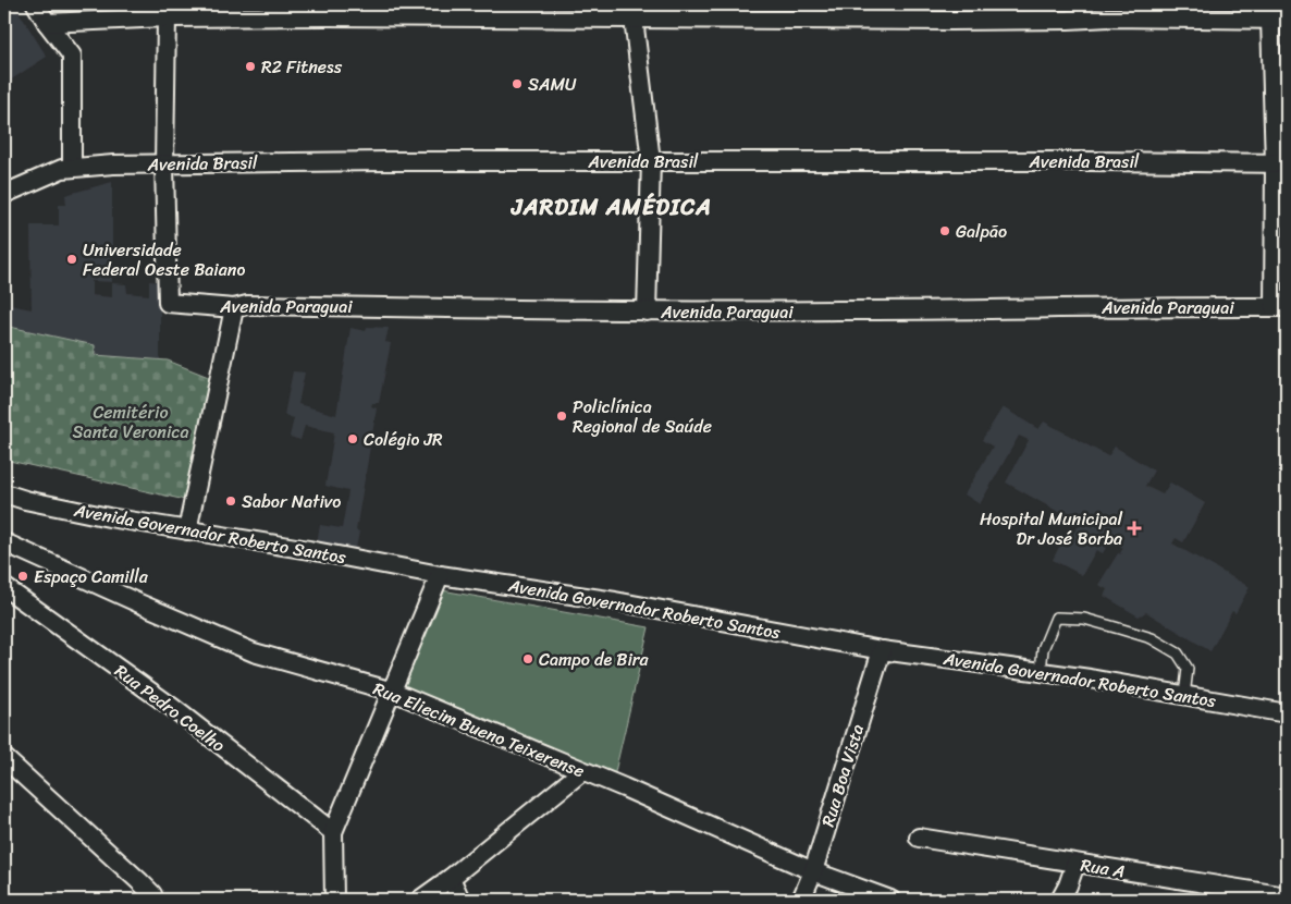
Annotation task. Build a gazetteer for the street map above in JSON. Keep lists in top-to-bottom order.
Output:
{
  "streets": {
    "street": [
      "Avenida Brasil",
      "Avenida Paraguai",
      "Avenida Governador Roberto Santos",
      "Rua Pedro Coelho",
      "Rua Eliecim Bueno Teixerense",
      "Rua Boa Vista",
      "Rua A"
    ]
  },
  "crossings": [
    ["Avenida Brasil", "Avenida Paraguai"],
    ["Avenida Governador Roberto Santos", "Rua Boa Vista"],
    ["Rua Eliecim Bueno Teixerense", "Rua Boa Vista"]
  ],
  "districts": ["JARDIM AMÉDICA"],
  "parks": ["Cemitério Santa Veronica"],
  "places": {
    "other": [
      "R2 Fitness",
      "SAMU",
      "Galpão",
      "Universidade Federal Oeste Baiano",
      "Policlínica Regional de Saúde",
      "Colégio JR",
      "Sabor Nativo",
      "Espaço Camilla",
      "Campo de Bira"
    ],
    "health": ["Hospital Municipal Dr José Borba"]
  }
}
